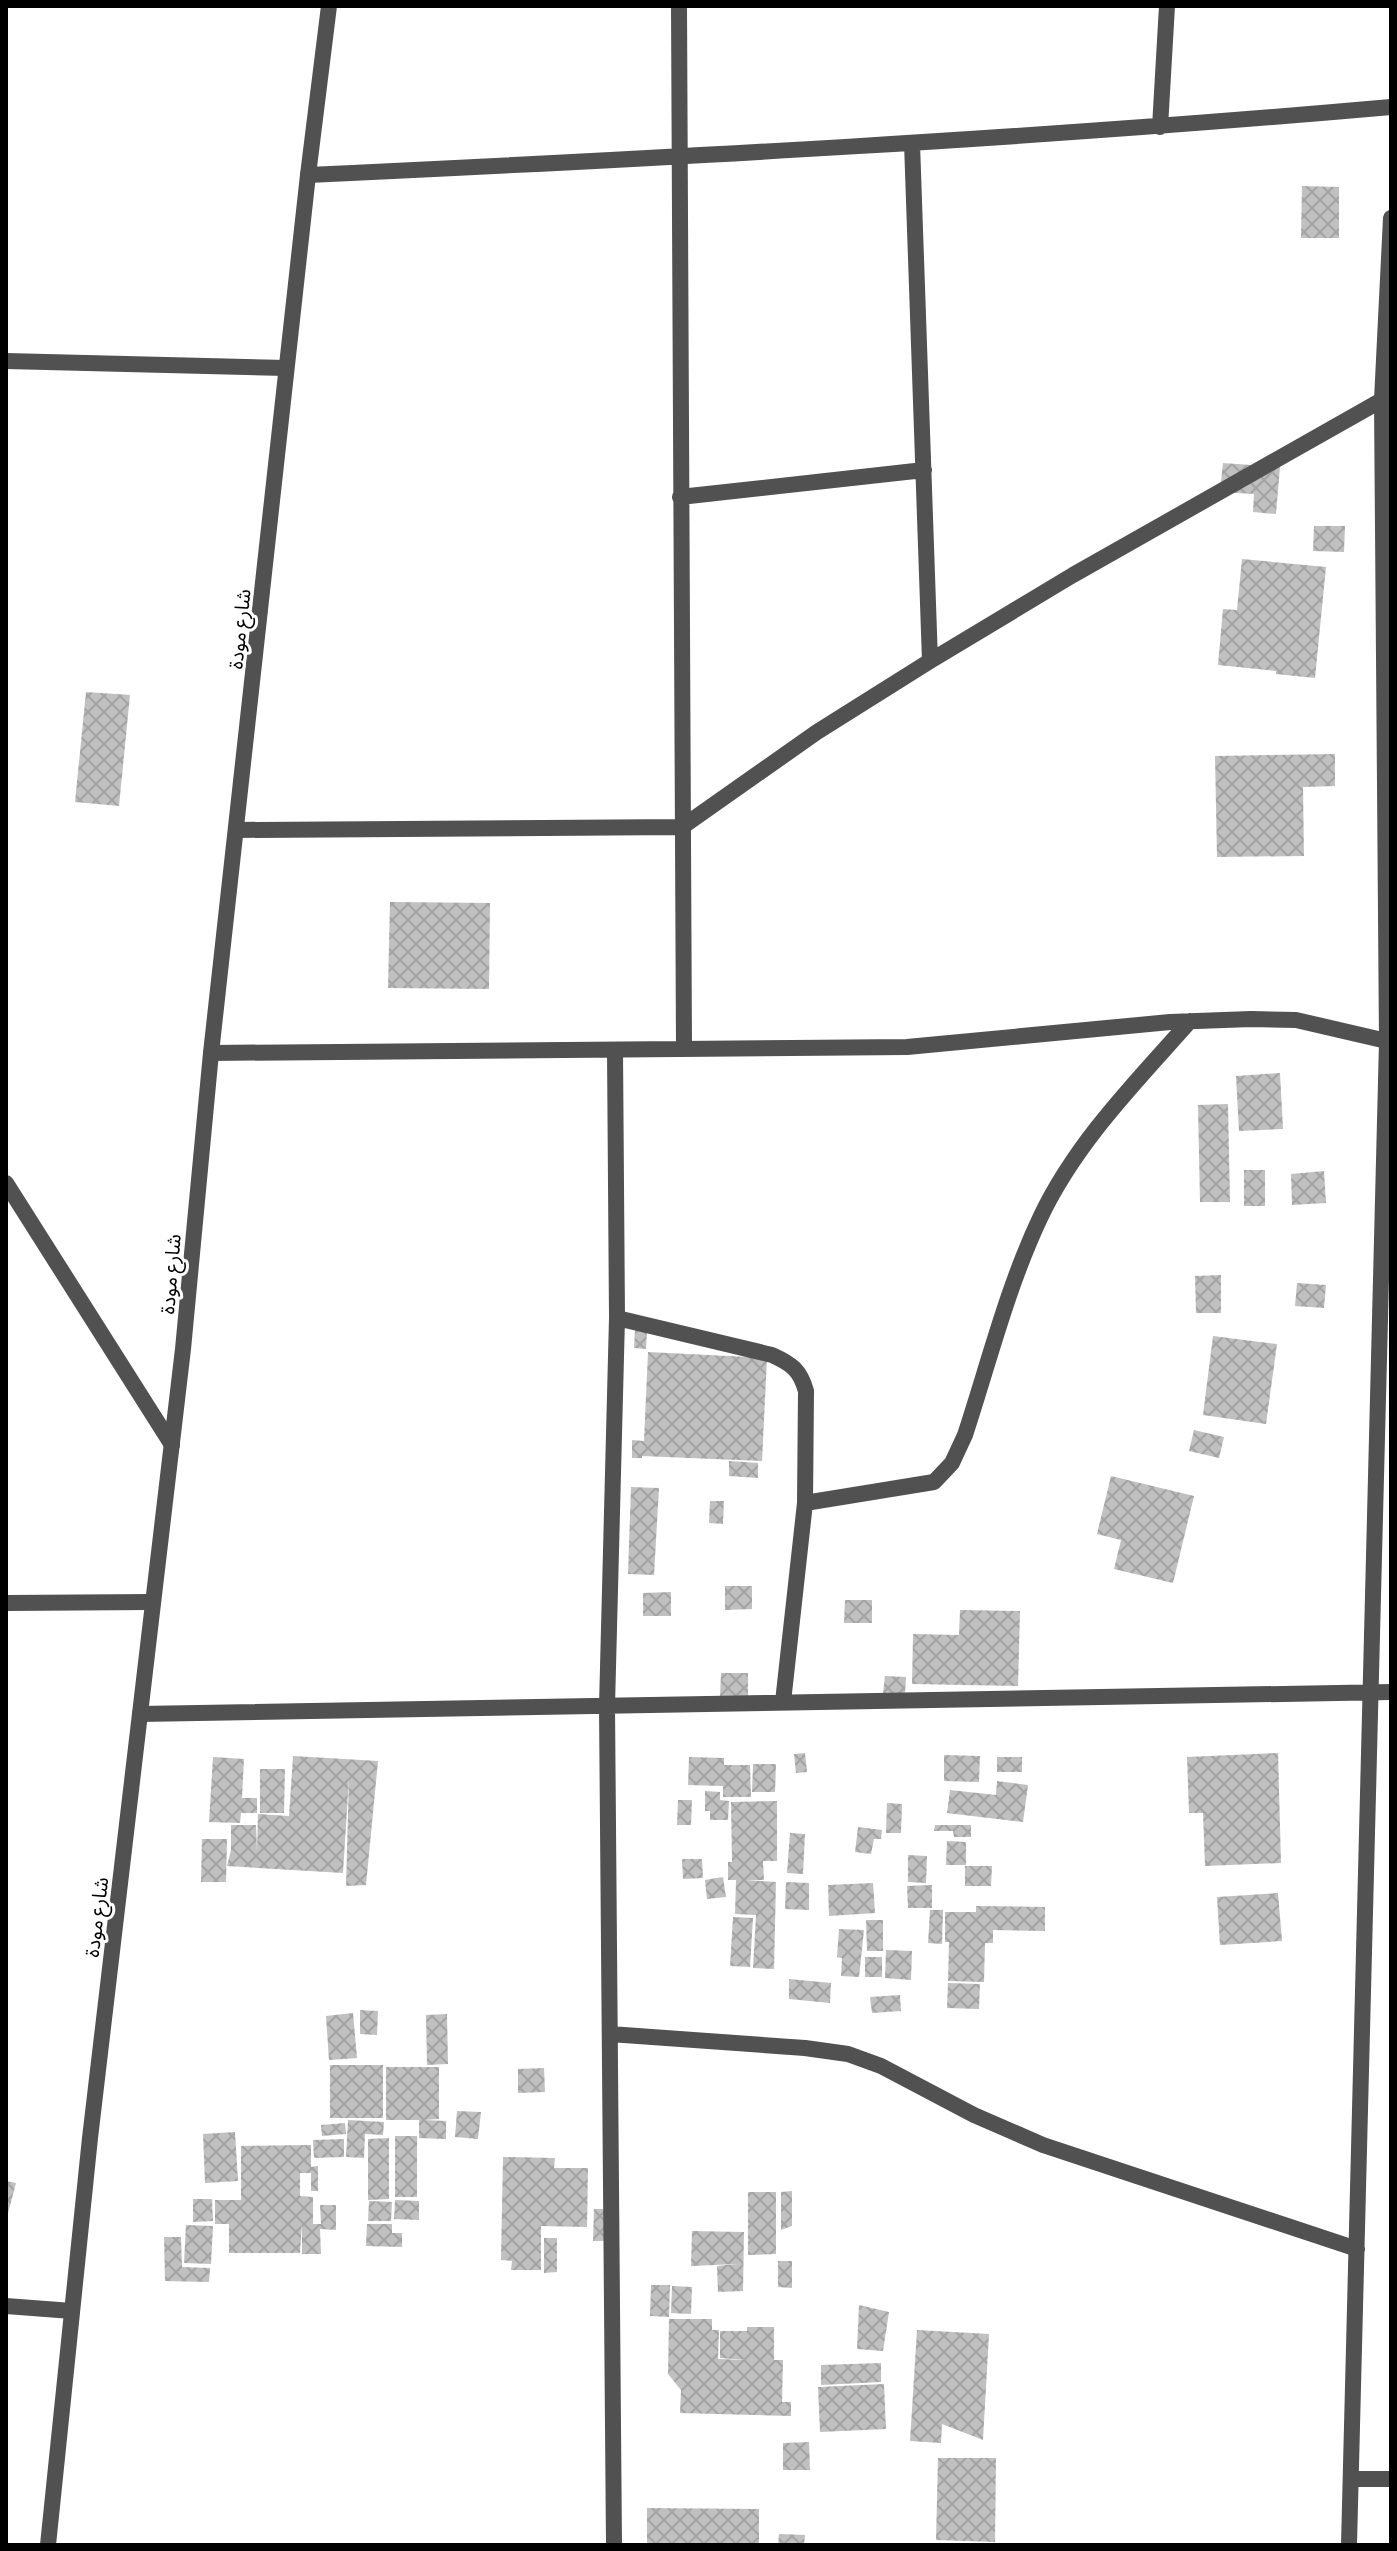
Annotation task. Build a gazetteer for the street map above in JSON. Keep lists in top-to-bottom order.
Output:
{
  "streets": {
    "street": ["شارع مودة"]
  }
}
